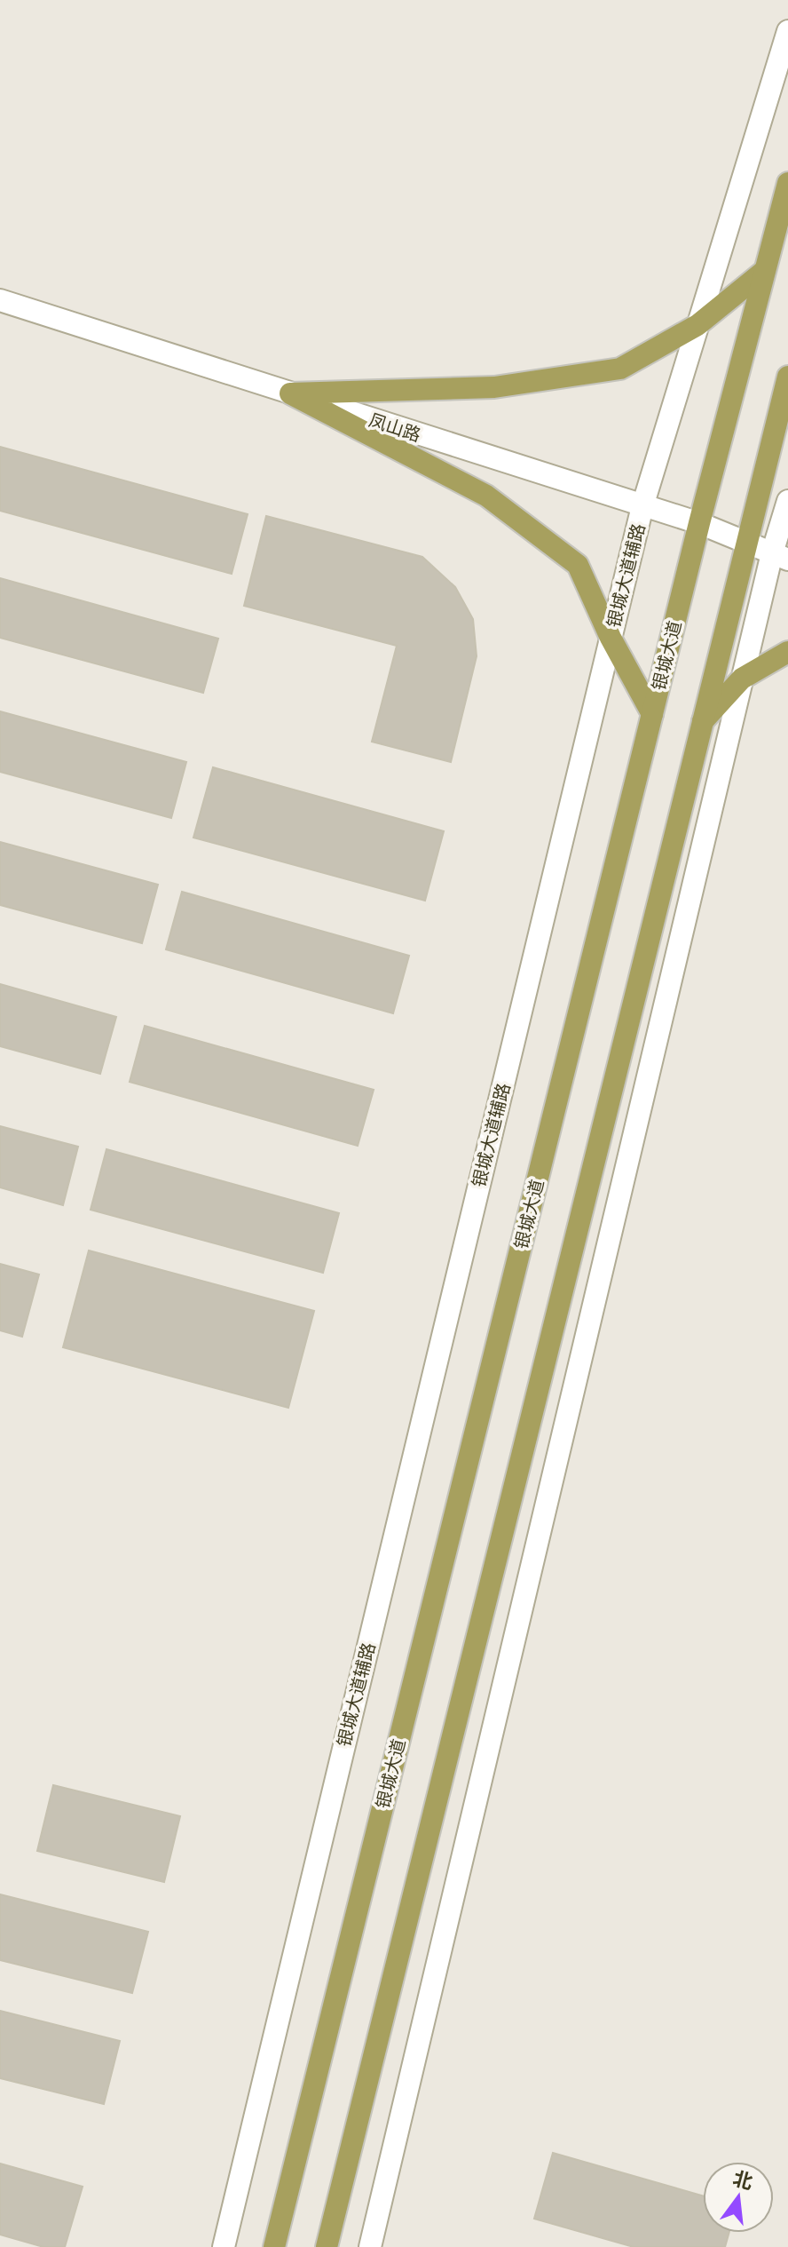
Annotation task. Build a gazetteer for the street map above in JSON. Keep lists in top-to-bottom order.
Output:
{
  "streets": {
    "main road": ["银城大道"],
    "street": ["凤山路", "银城大道辅路"]
  },
  "crossings": [
    ["凤山路", "银城大道辅路"],
    ["凤山路", "银城大道"]
  ],
  "north": "top"
}
